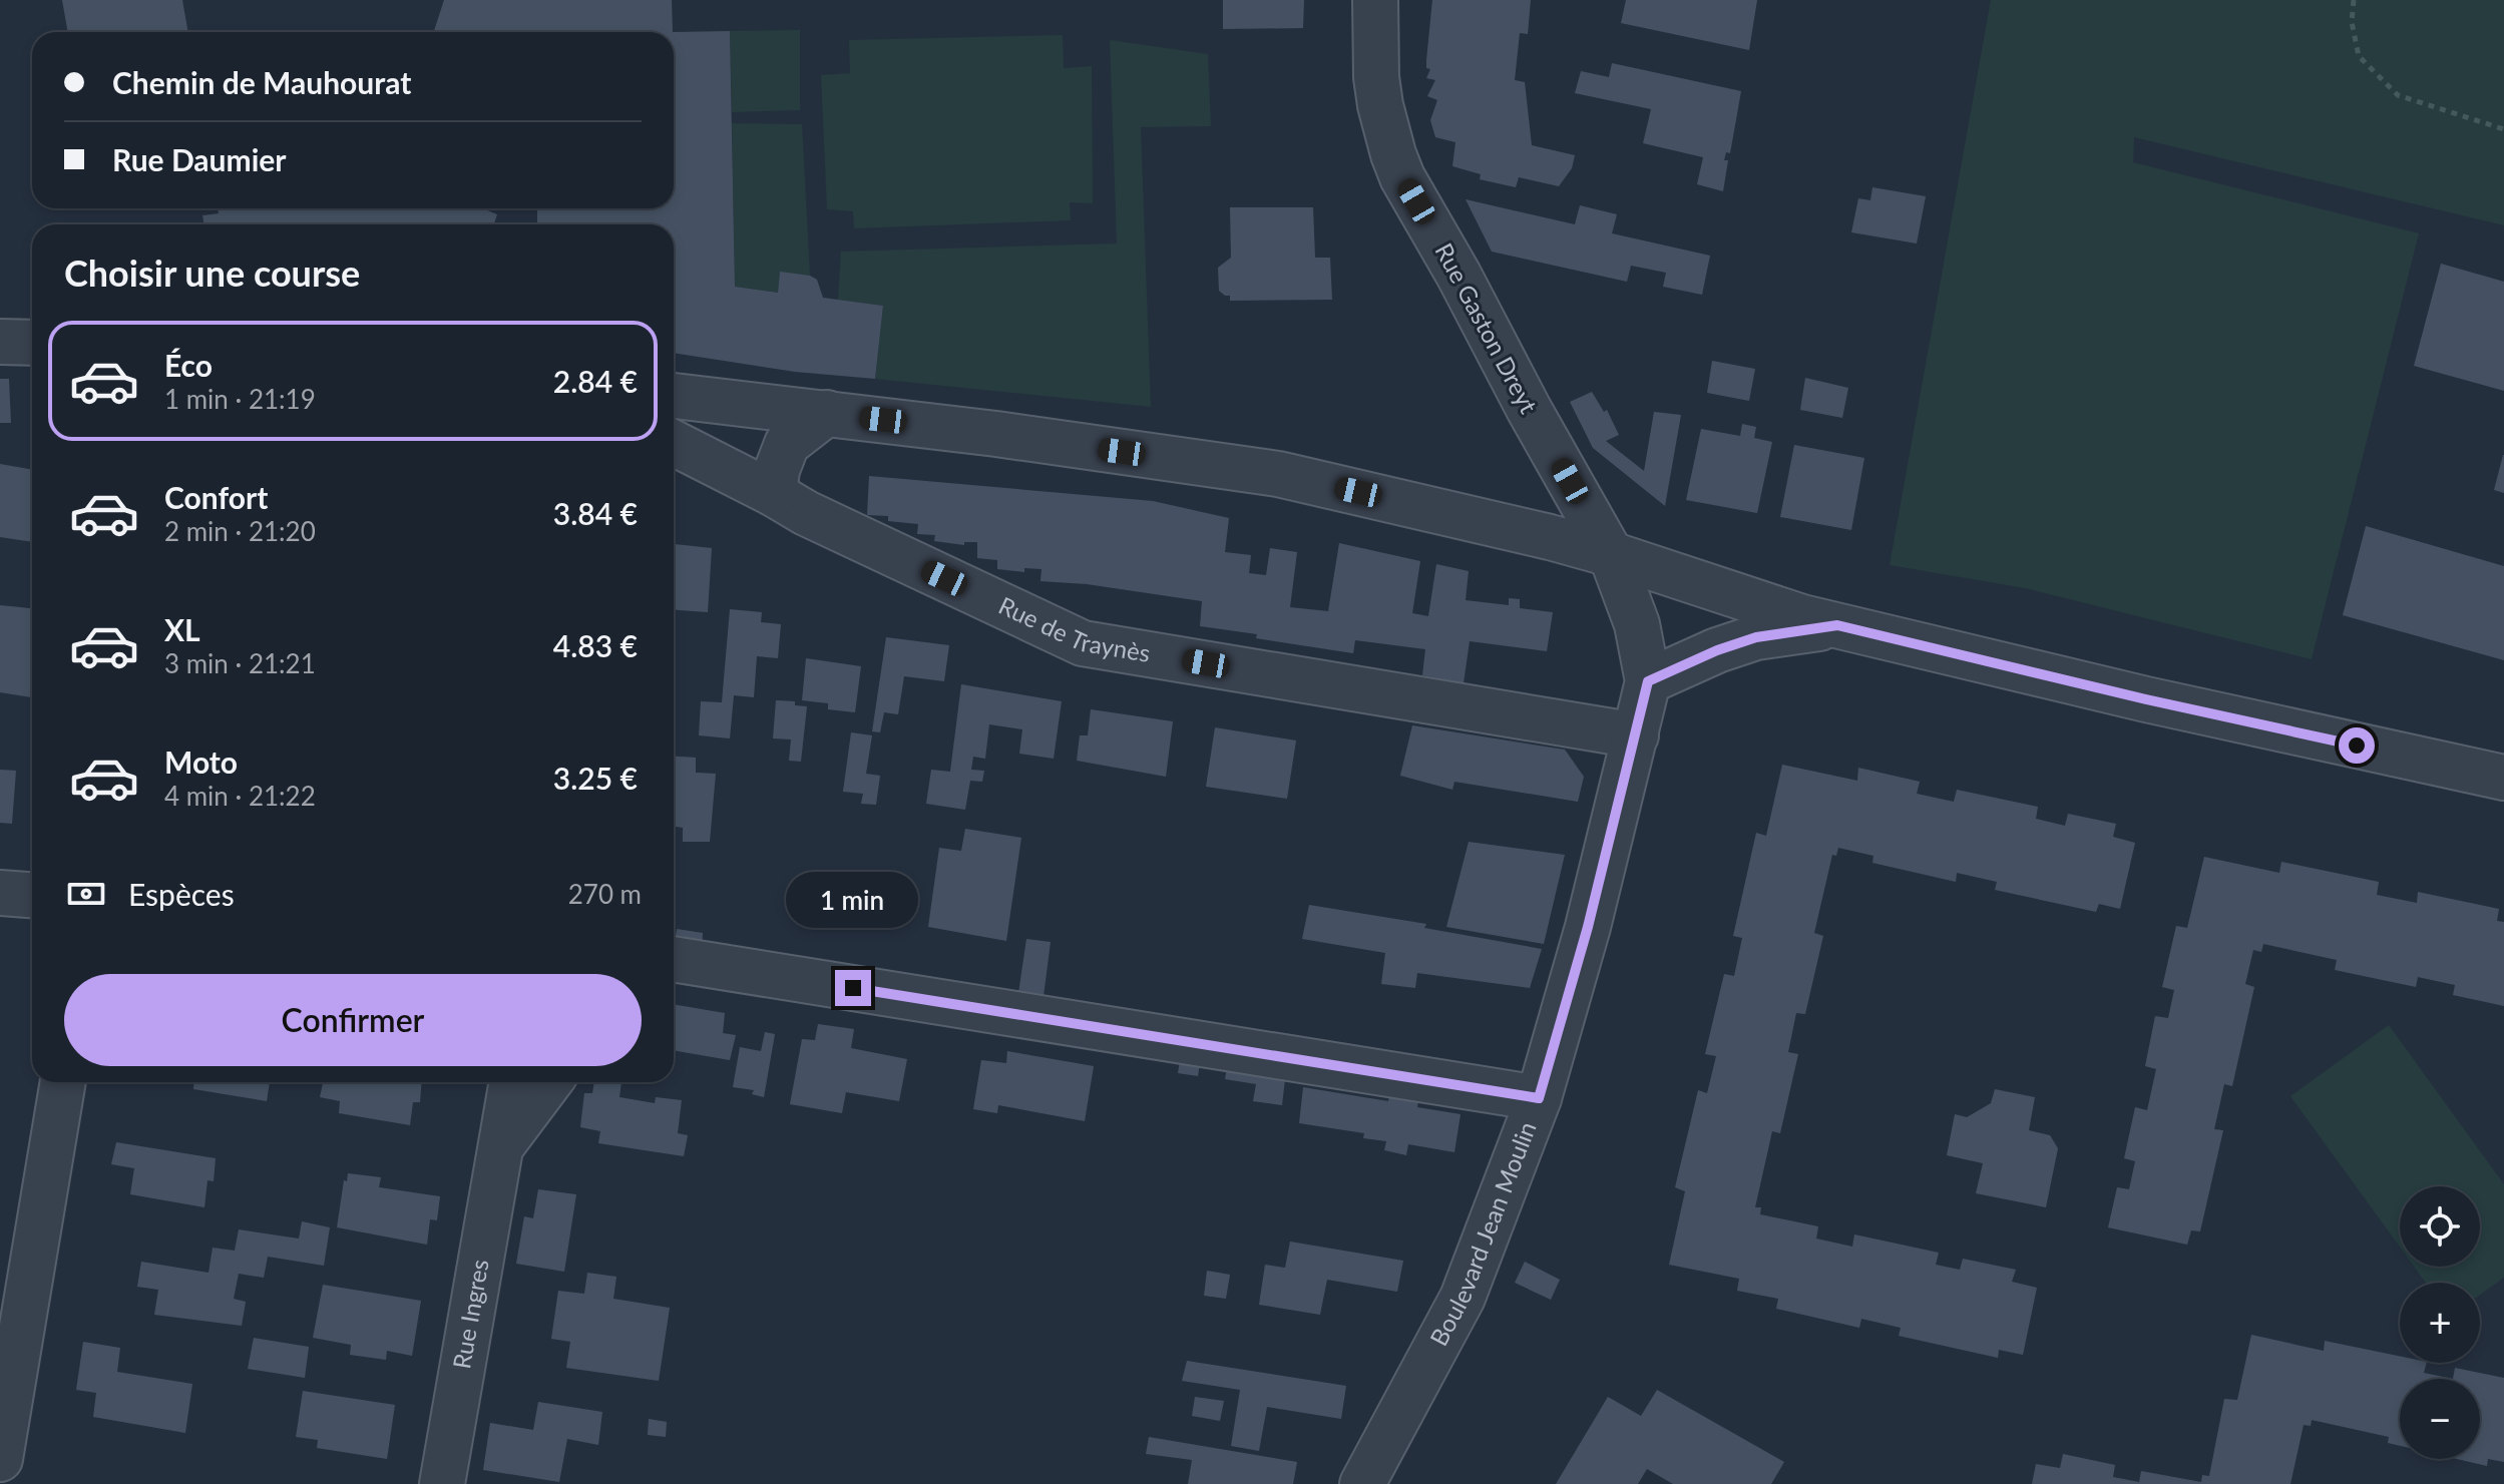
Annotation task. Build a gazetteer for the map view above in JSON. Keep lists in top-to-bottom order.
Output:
{
  "streets": {
    "street": [
      "Rue Gaston Dreyt",
      "Rue de Traynès",
      "Boulevard Jean Moulin",
      "Rue Ingres"
    ]
  },
  "crossings": [
    ["Rue Gaston Dreyt", "Boulevard Jean Moulin"],
    ["Rue de Traynès", "Boulevard Jean Moulin"]
  ],
  "page": {
    "banner": ["Chemin de Mauhourat", "Rue Daumier"],
    "heading": "Choisir une course",
    "list": [
      {
        "name": "Éco",
        "note": "1 min · 21:19",
        "value": "2.84 €"
      },
      {
        "name": "Confort",
        "note": "2 min · 21:20",
        "value": "3.84 €"
      },
      {
        "name": "XL",
        "note": "3 min · 21:21",
        "value": "4.83 €"
      },
      {
        "name": "Moto",
        "note": "4 min · 21:22",
        "value": "3.25 €"
      }
    ],
    "pay": ["Espèces", "270 m"],
    "bubble": "1 min",
    "buttons": "Confirmer",
    "map_buttons": ["+", "−"]
  }
}
